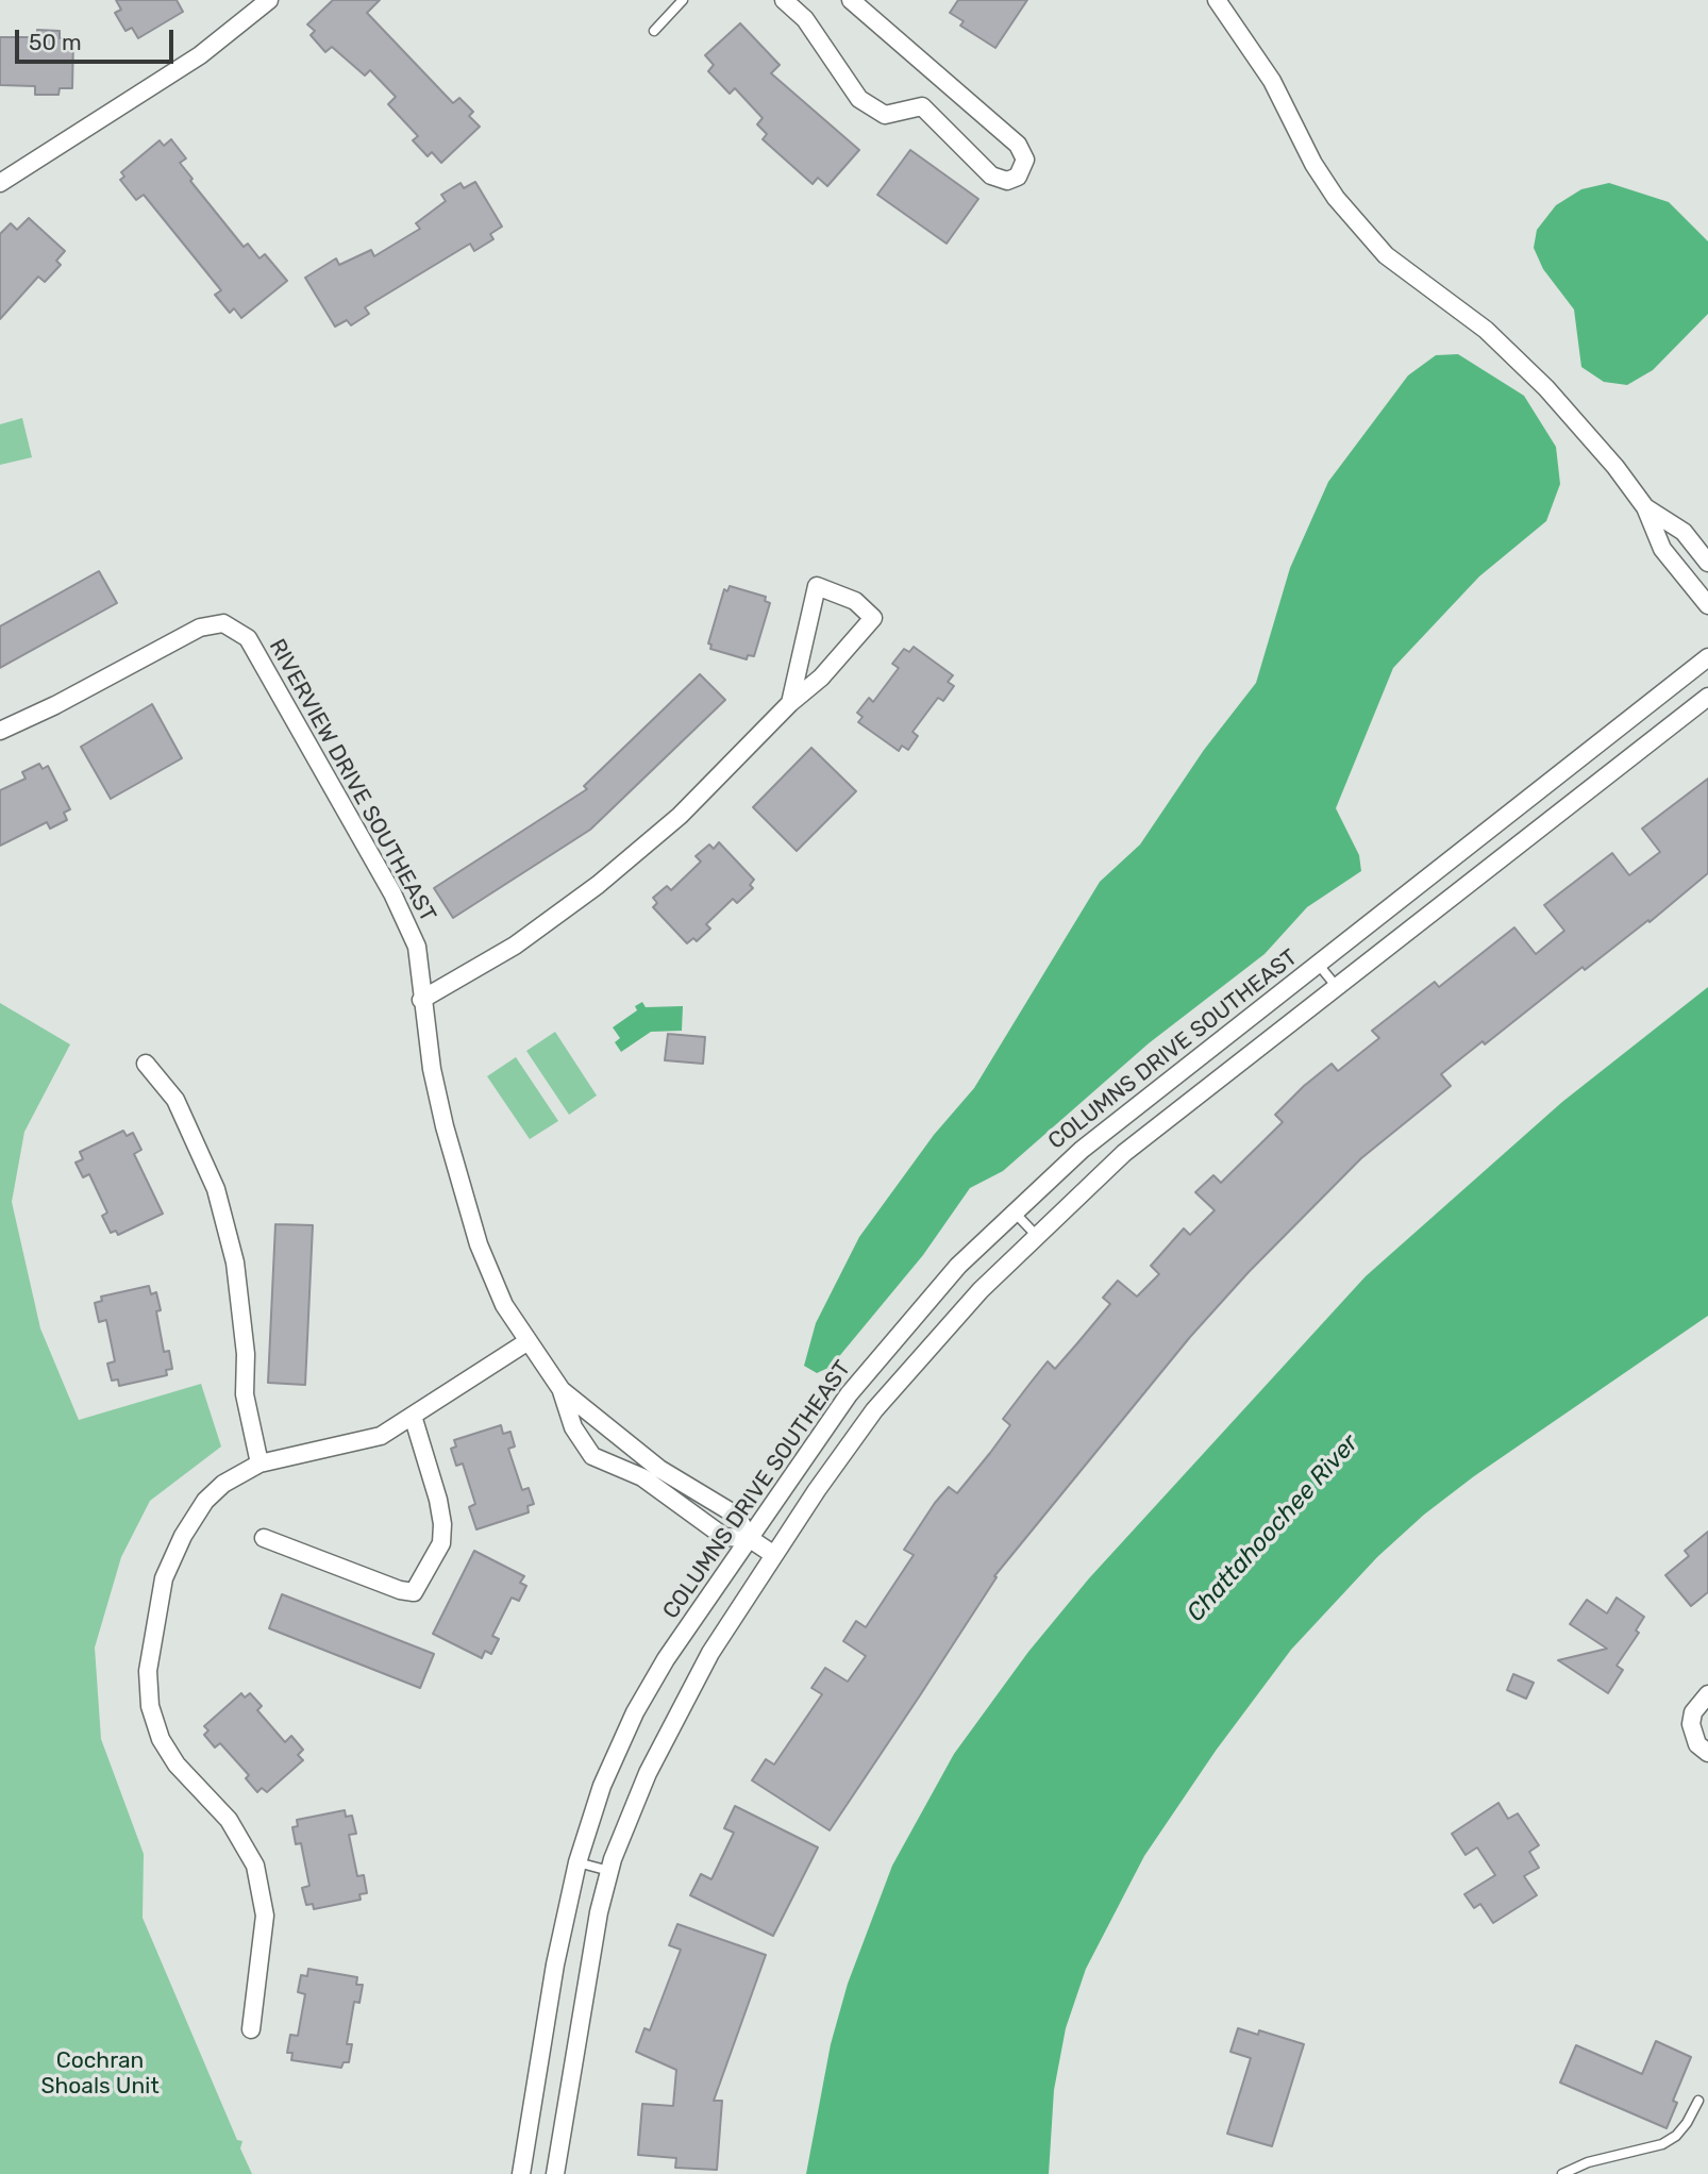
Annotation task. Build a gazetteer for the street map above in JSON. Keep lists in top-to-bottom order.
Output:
{
  "streets": {
    "street": ["RIVERVIEW DRIVE SOUTHEAST", "COLUMNS DRIVE SOUTHEAST"]
  },
  "crossings": [
    ["RIVERVIEW DRIVE SOUTHEAST", "COLUMNS DRIVE SOUTHEAST"]
  ],
  "water": ["Chattahoochee River"],
  "parks": ["Cochran Shoals Unit"],
  "scale_bar": "50 m"
}
